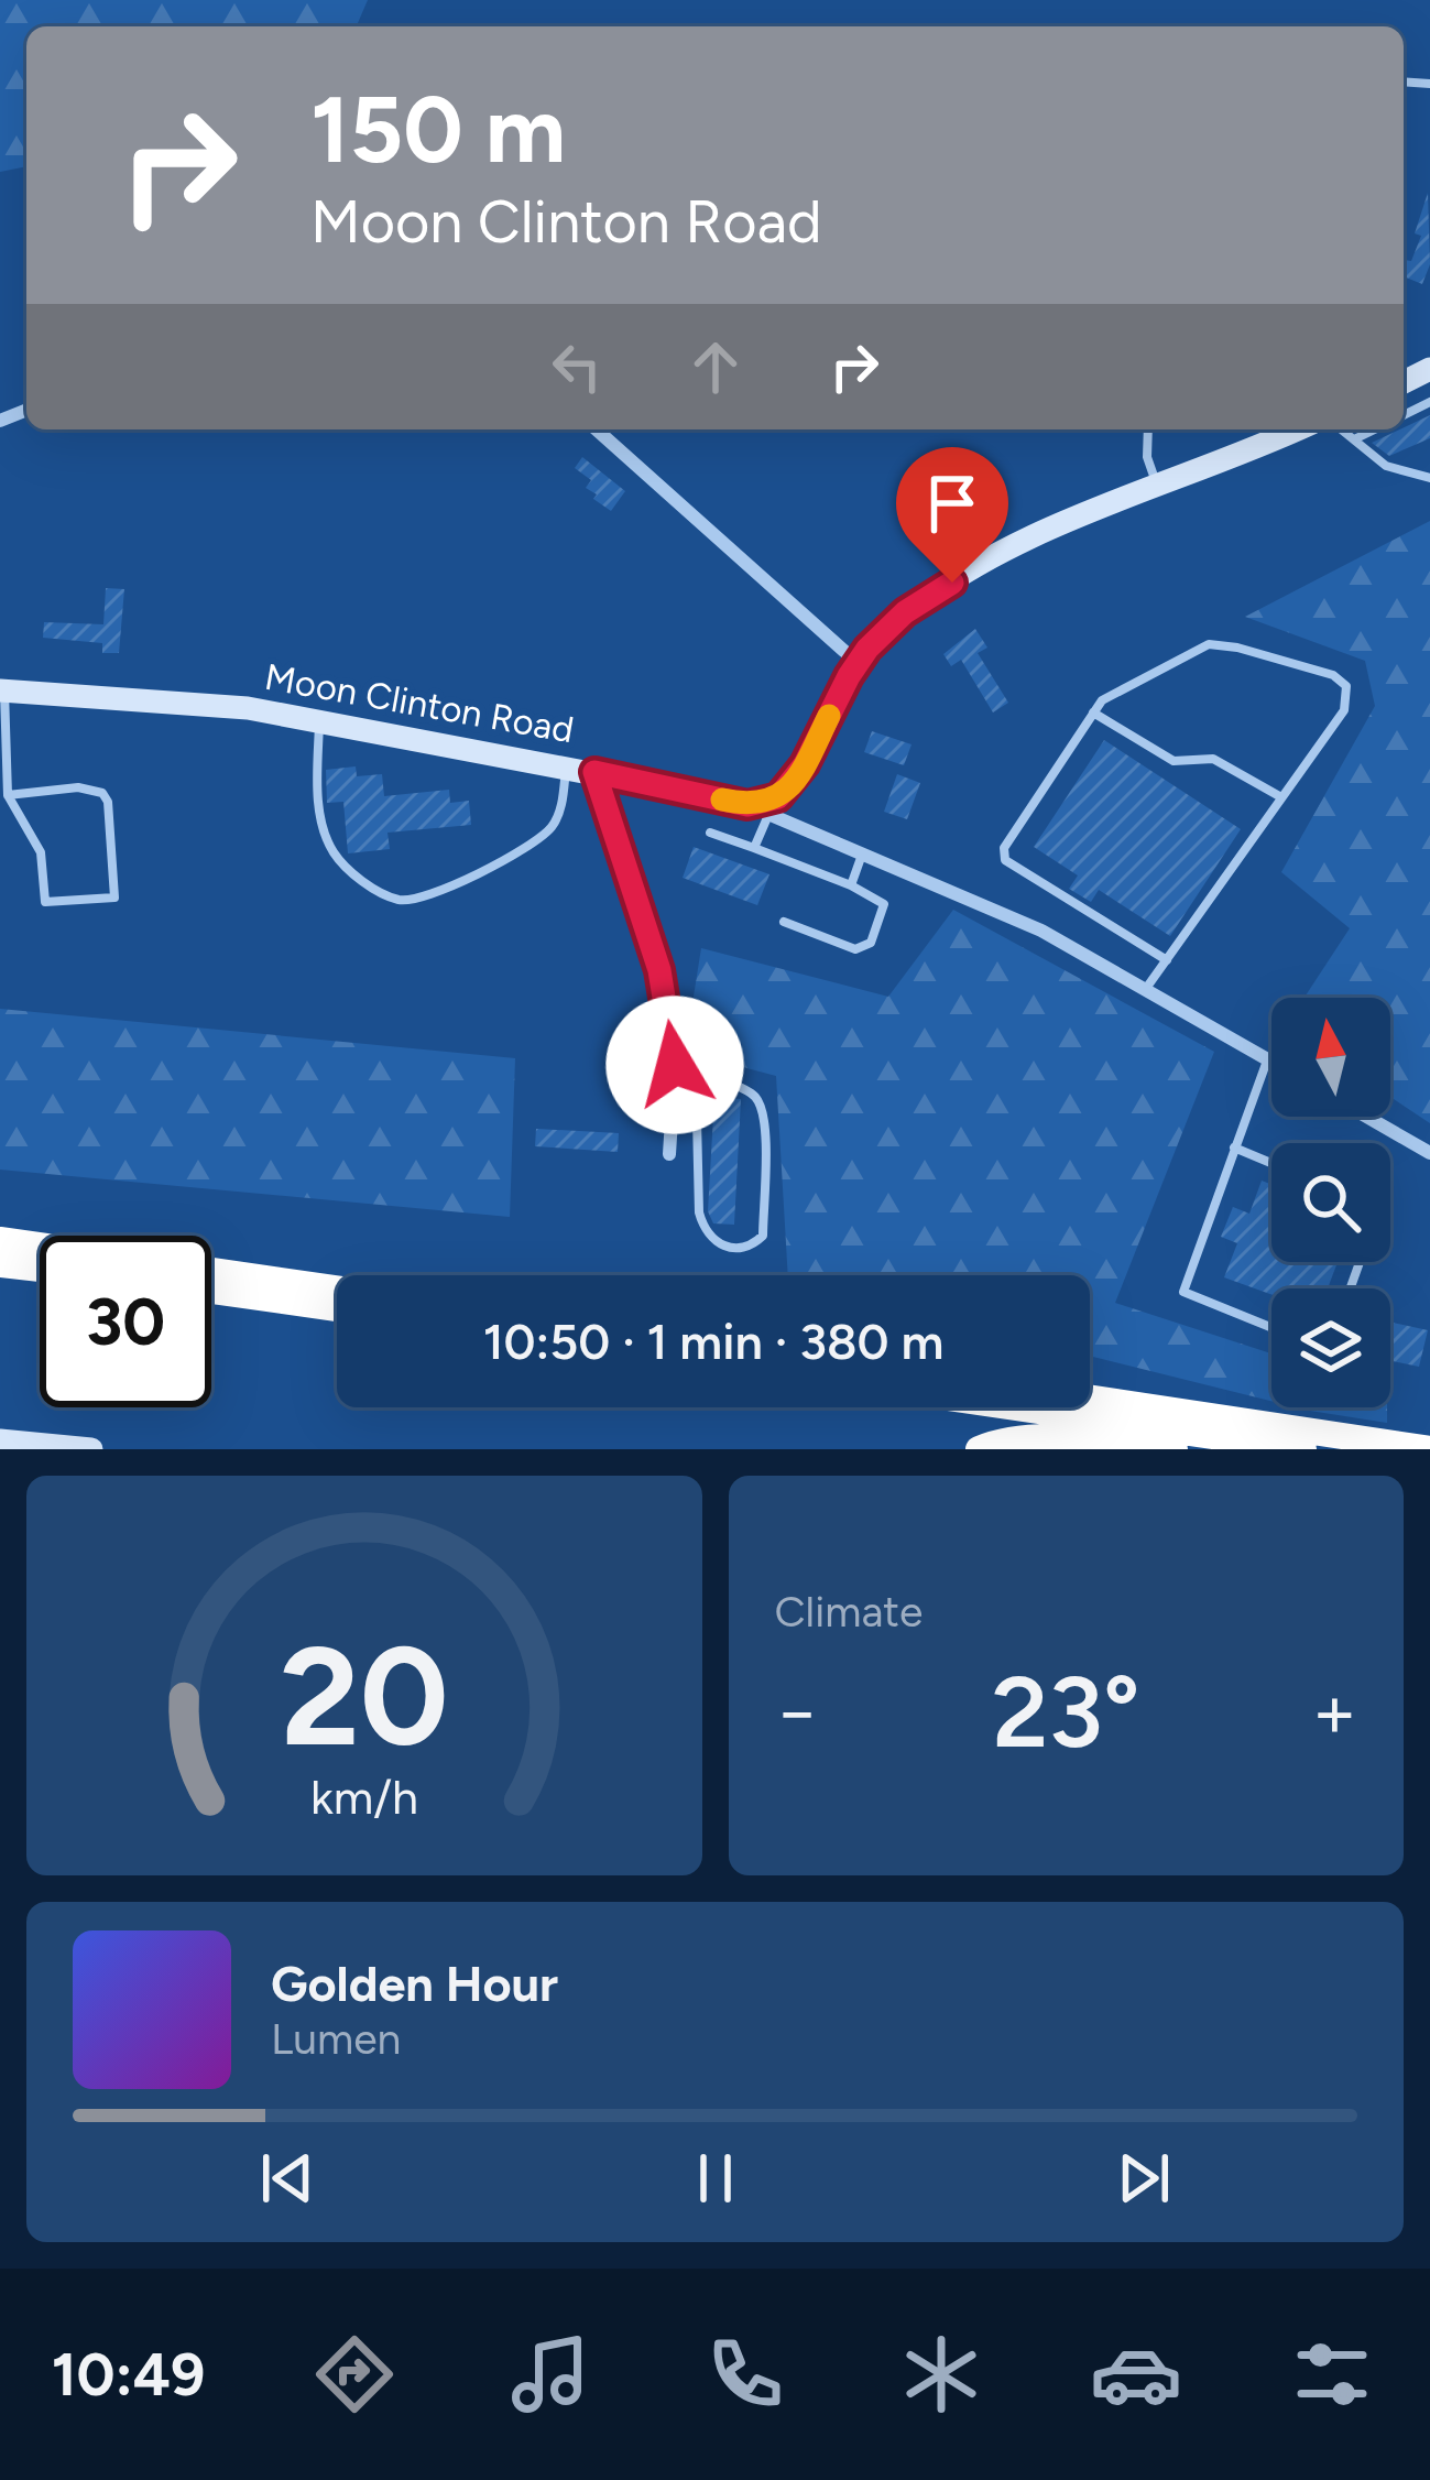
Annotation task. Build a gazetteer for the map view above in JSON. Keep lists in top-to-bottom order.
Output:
{
  "streets": {
    "street": ["Moon Clinton Road"]
  },
  "north": "top",
  "page": {
    "turn": ["150 m", "Moon Clinton Road"],
    "limit": "30",
    "trip": "10:50 · 1 min · 380 m",
    "tile": "Climate",
    "heat": ["−", "23°", "+"],
    "song": ["Golden Hour", "Lumen"],
    "tabs": "10:49",
    "gauge": ["20", "km/h"]
  }
}
